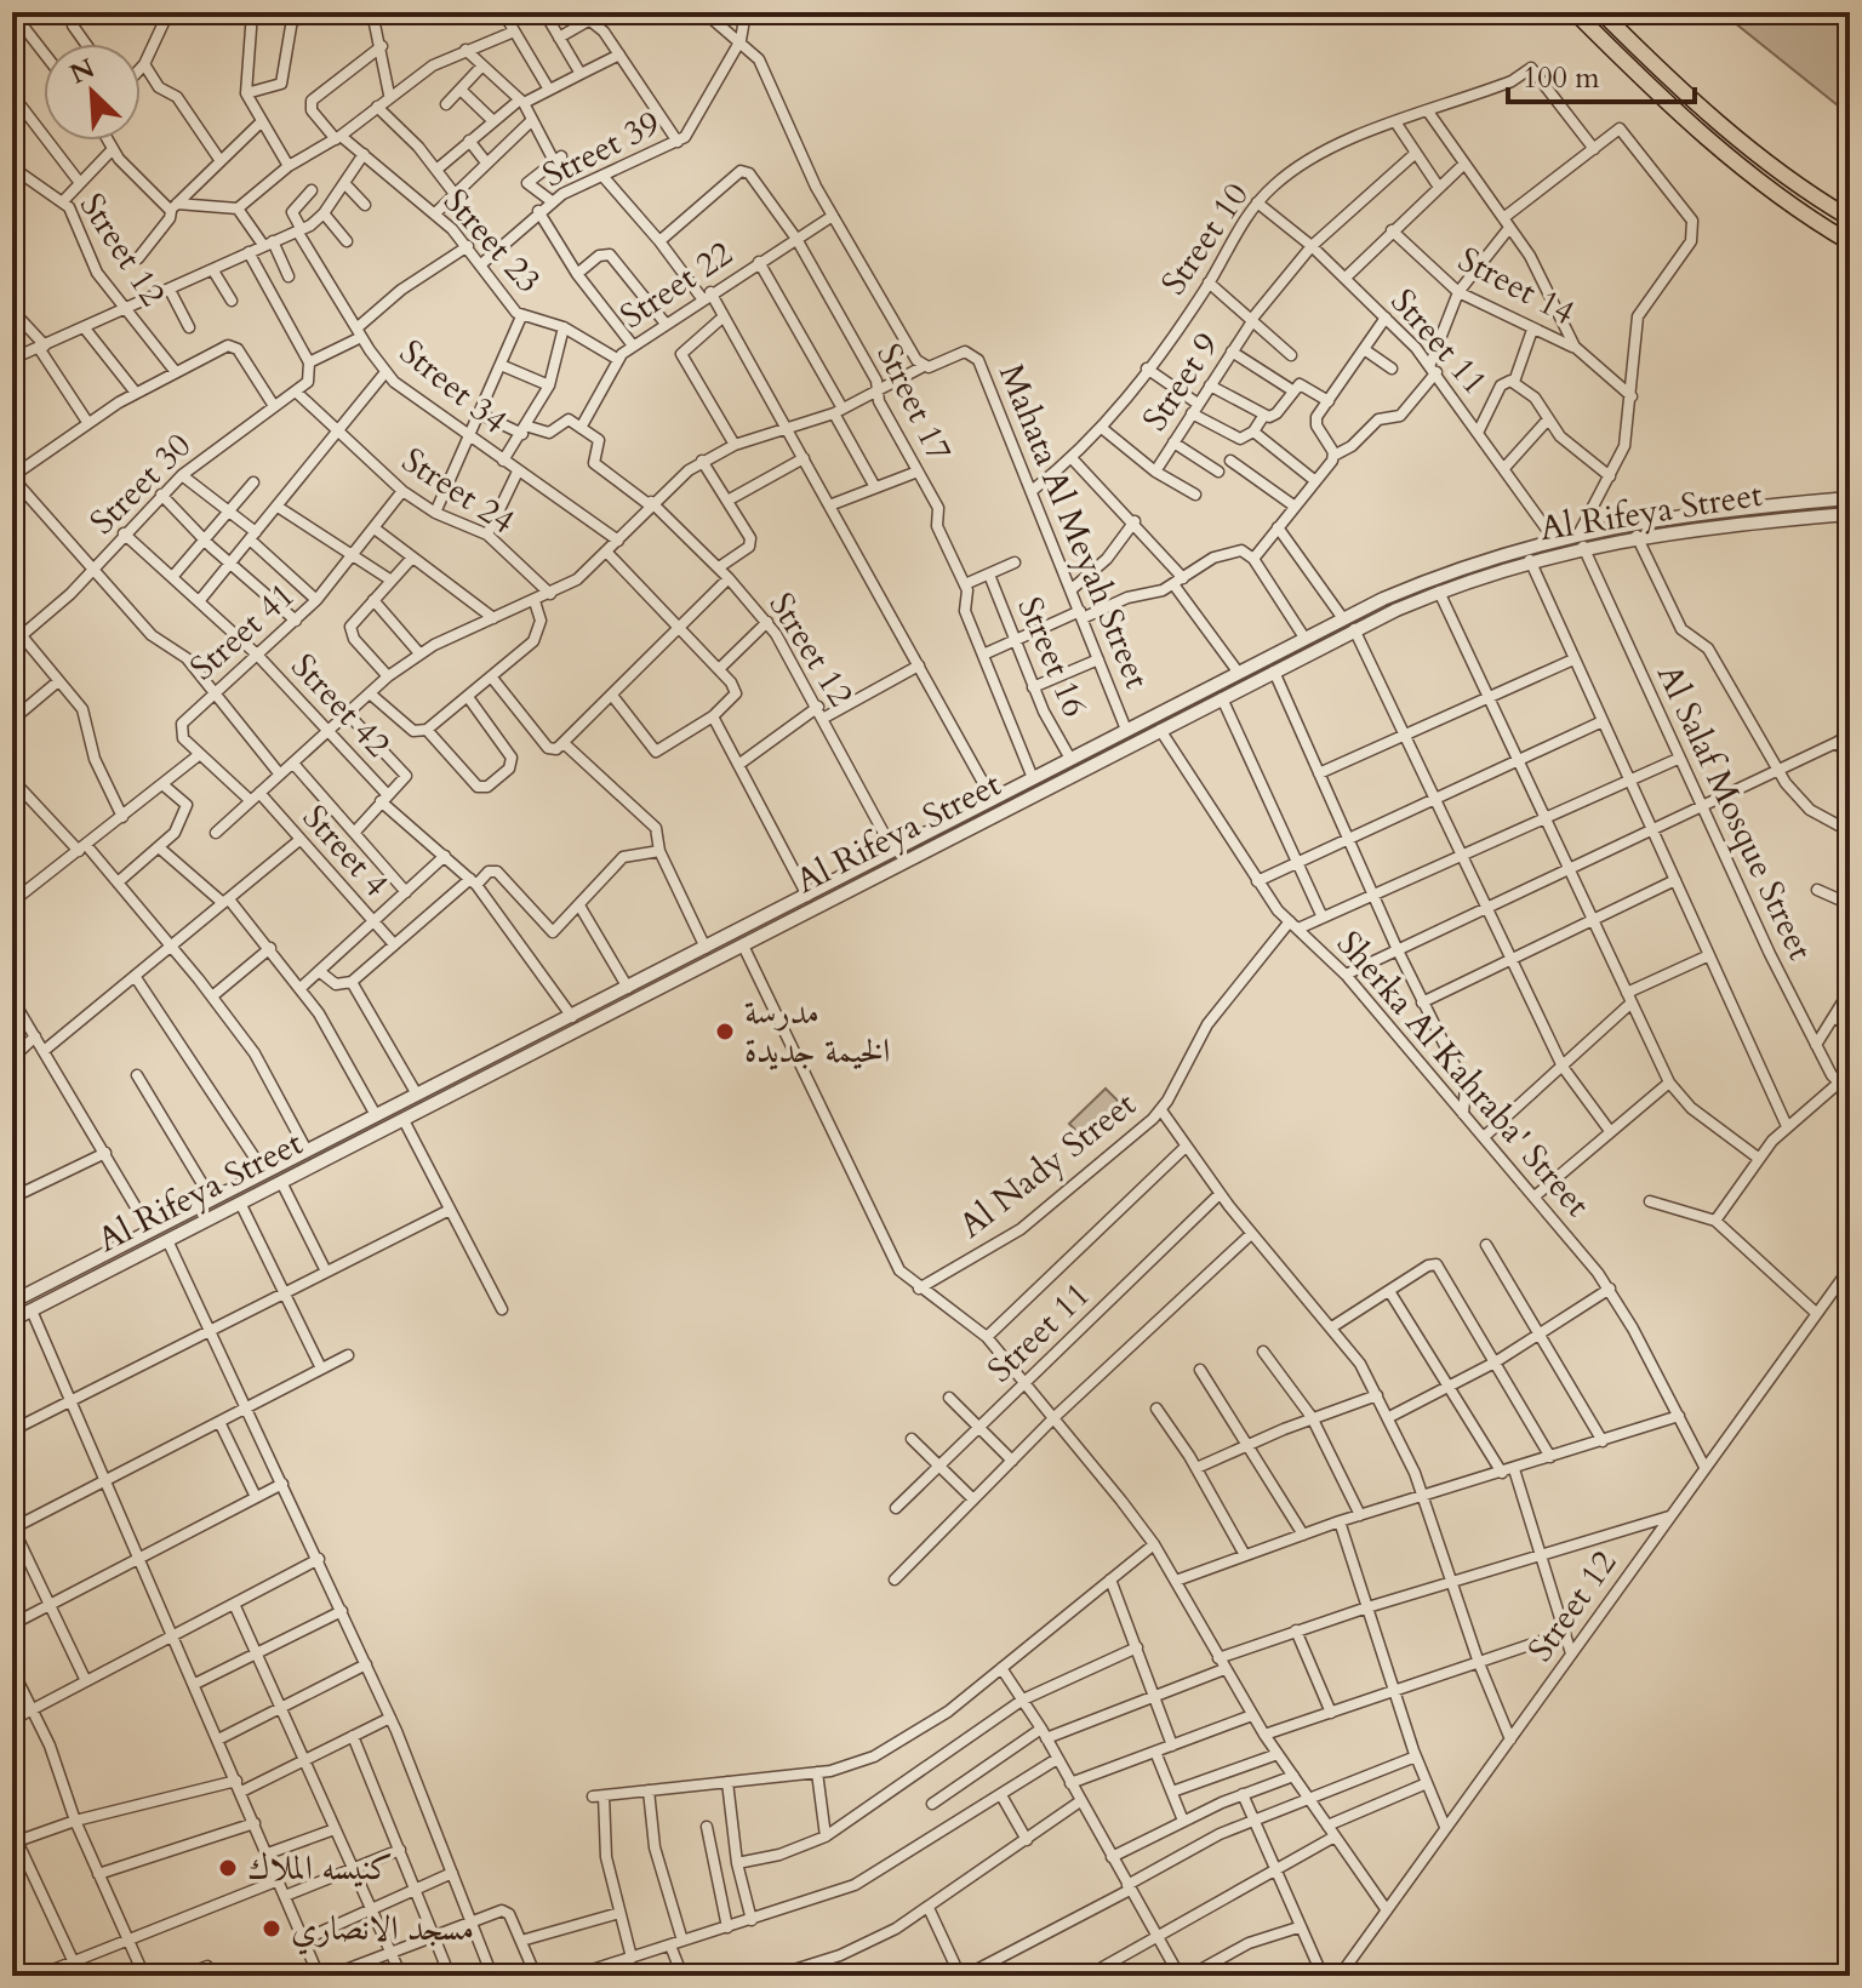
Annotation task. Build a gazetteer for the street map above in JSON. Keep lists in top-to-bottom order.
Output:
{
  "streets": {
    "street": [
      "Street 39",
      "Street 10",
      "Street 23",
      "Street 12",
      "Street 22",
      "Street 14",
      "Street 11",
      "Street 9",
      "Street 34",
      "Street 17",
      "Street 30",
      "Street 24",
      "Al Rifeya Street",
      "Mahata Al Meyah Street",
      "Street 41",
      "Street 16",
      "Street 42",
      "Al Salaf Mosque Street",
      "Street 4",
      "Sherka Al Kahraba' Street",
      "Al Nady Street"
    ]
  },
  "crossings": [
    ["Street 39", "Street 23"],
    ["Street 10", "Street 11"],
    ["Street 10", "Mahata Al Meyah Street"],
    ["Street 23", "Street 22"],
    ["Street 12", "Street 22"],
    ["Street 12", "Al Rifeya Street"],
    ["Street 12", "Sherka Al Kahraba' Street"],
    ["Street 22", "Street 17"],
    ["Street 11", "Street 9"],
    ["Street 11", "Al Rifeya Street"],
    ["Street 17", "Al Rifeya Street"],
    ["Street 30", "Street 24"],
    ["Street 30", "Street 42"],
    ["Street 24", "Street 41"],
    ["Al Rifeya Street", "Mahata Al Meyah Street"],
    ["Al Rifeya Street", "Street 16"],
    ["Al Rifeya Street", "Street 42"],
    ["Al Rifeya Street", "Al Salaf Mosque Street"],
    ["Al Rifeya Street", "Sherka Al Kahraba' Street"],
    ["Street 41", "Street 42"],
    ["Sherka Al Kahraba' Street", "Al Nady Street"]
  ],
  "places": ["مدرسة الخيمة جديدة", "كنيسه الملاك", "مسجد الانصاري"],
  "scale_bar": "100 m",
  "north": "top left"
}
